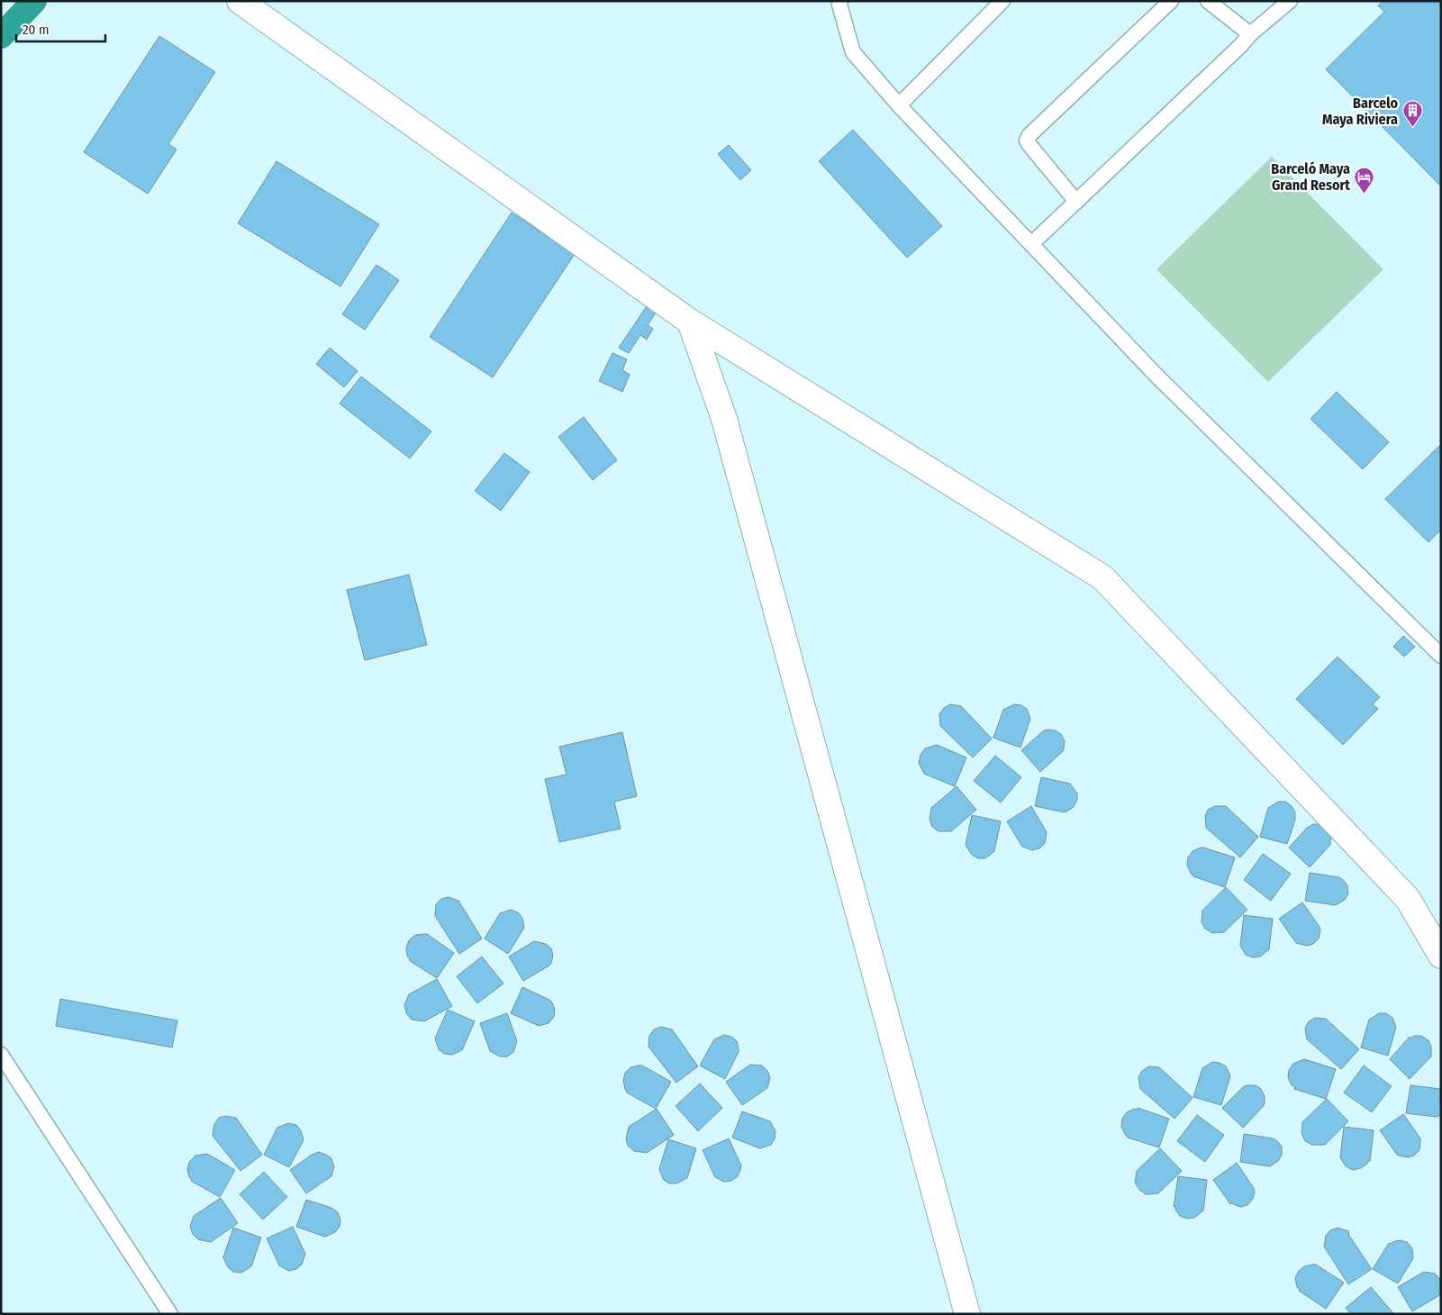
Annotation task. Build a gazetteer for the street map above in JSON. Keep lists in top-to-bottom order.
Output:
{
  "places": {
    "building": ["Barcelo Maya Riviera"],
    "hotel": ["Barceló Maya Grand Resort"]
  },
  "scale_bar": "20 m"
}
